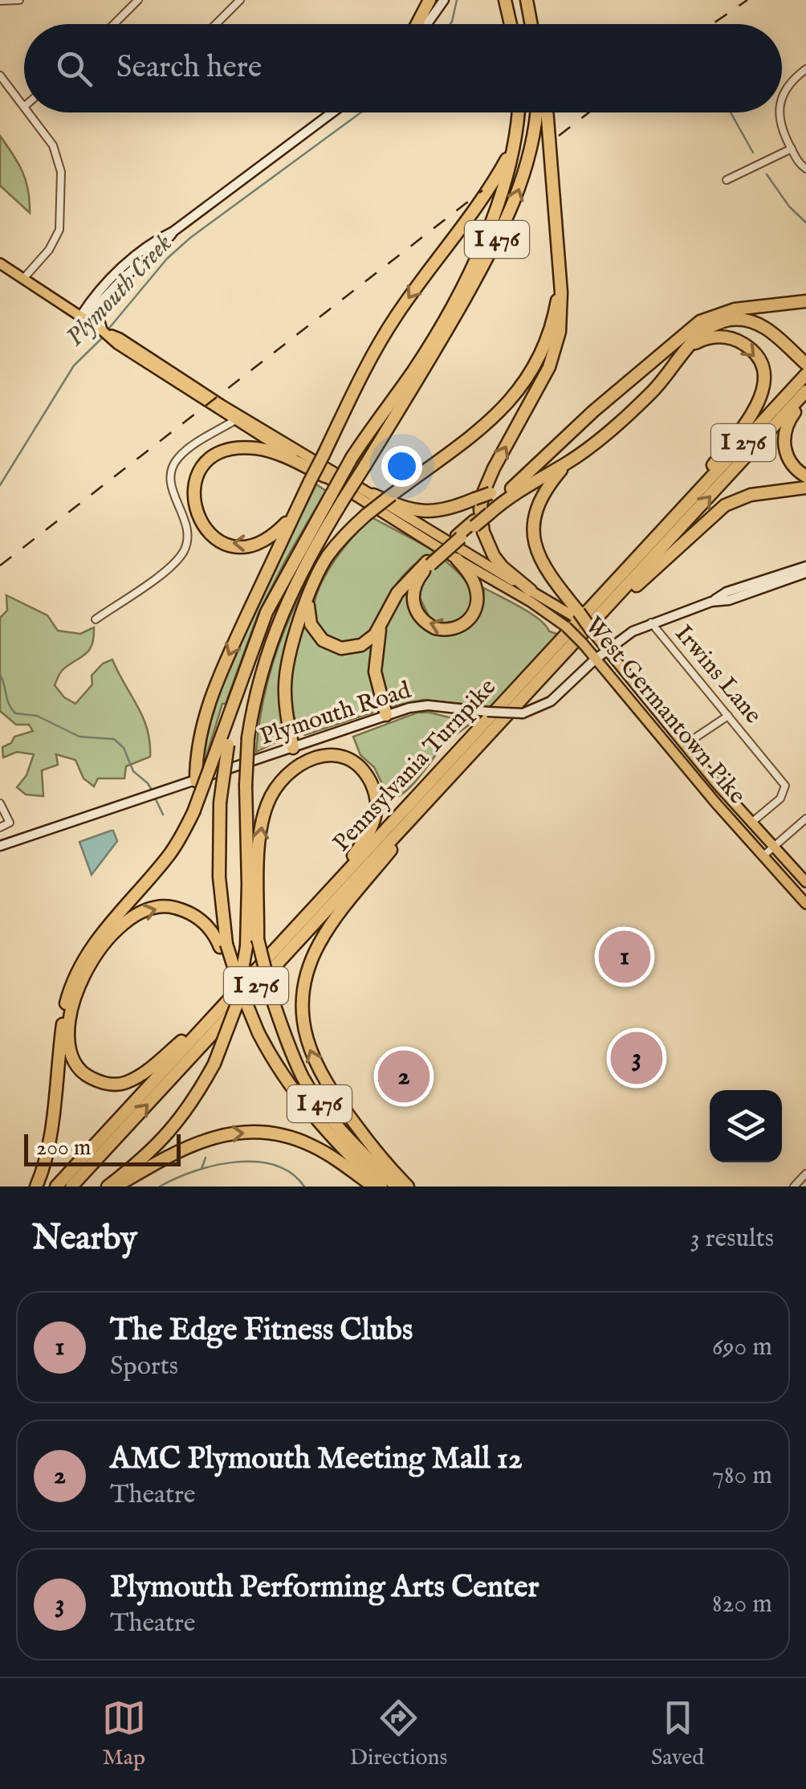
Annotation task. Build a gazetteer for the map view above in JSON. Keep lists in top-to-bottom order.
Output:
{
  "streets": {
    "highway": ["I 476", "I 276", "Pennsylvania Turnpike"],
    "main road": ["West Germantown Pike", "Plymouth Road"],
    "street": ["Irwins Lane"]
  },
  "crossings": [
    ["Irwins Lane", "West Germantown Pike"],
    ["Irwins Lane", "Plymouth Road"],
    ["West Germantown Pike", "Plymouth Road"]
  ],
  "water": ["Plymouth Creek"],
  "scale_bar": "200 m",
  "page": {
    "search": "Search here",
    "pins": ["1", "3", "2"],
    "scale": "200 m",
    "heading": ["Nearby", "3 results"],
    "list": [
      {
        "mark": "1",
        "name": "The Edge Fitness Clubs",
        "note": "Sports",
        "value": "690 m"
      },
      {
        "mark": "2",
        "name": "AMC Plymouth Meeting Mall 12",
        "note": "Theatre",
        "value": "780 m"
      },
      {
        "mark": "3",
        "name": "Plymouth Performing Arts Center",
        "note": "Theatre",
        "value": "820 m"
      }
    ],
    "nav": ["Map", "Directions", "Saved"]
  }
}
